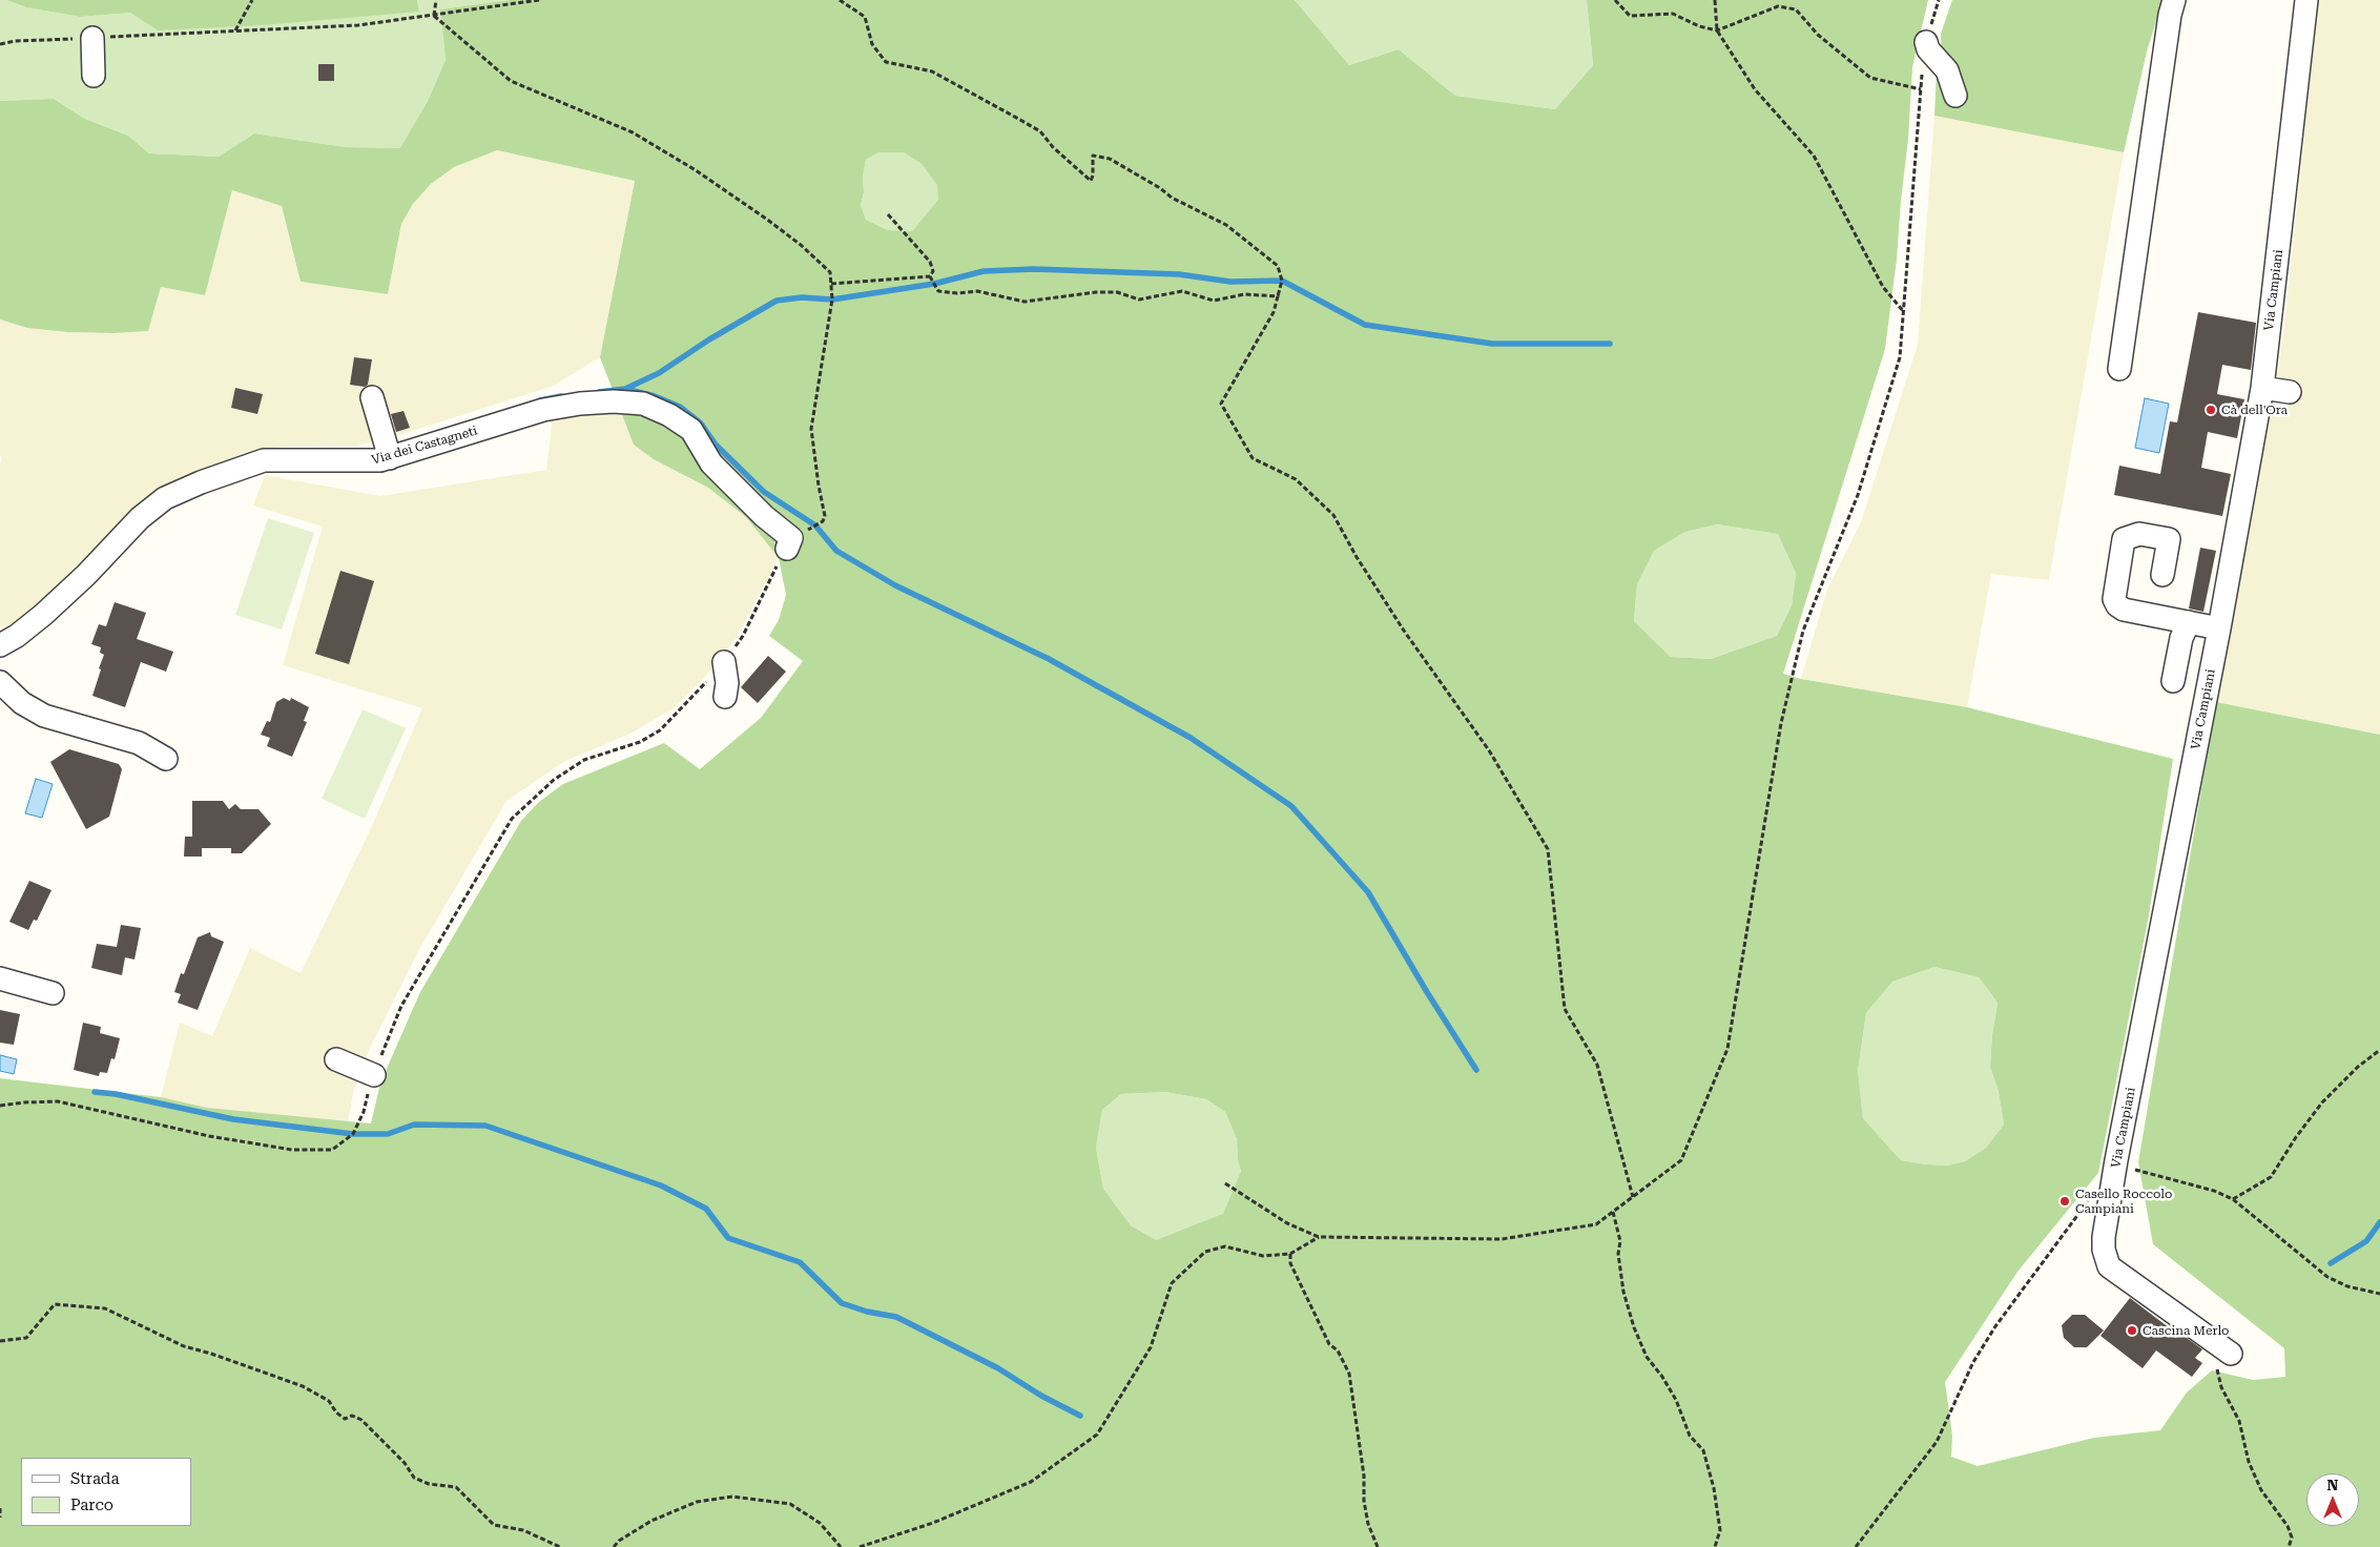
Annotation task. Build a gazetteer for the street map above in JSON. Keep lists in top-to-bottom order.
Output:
{
  "streets": {
    "street": ["Via Campiani", "Via dei Castagneti"]
  },
  "places": ["Cà dell'Ora", "Casello Roccolo Campiani", "Cascina Merlo"],
  "legend": ["Strada", "Parco"],
  "north": "top"
}
